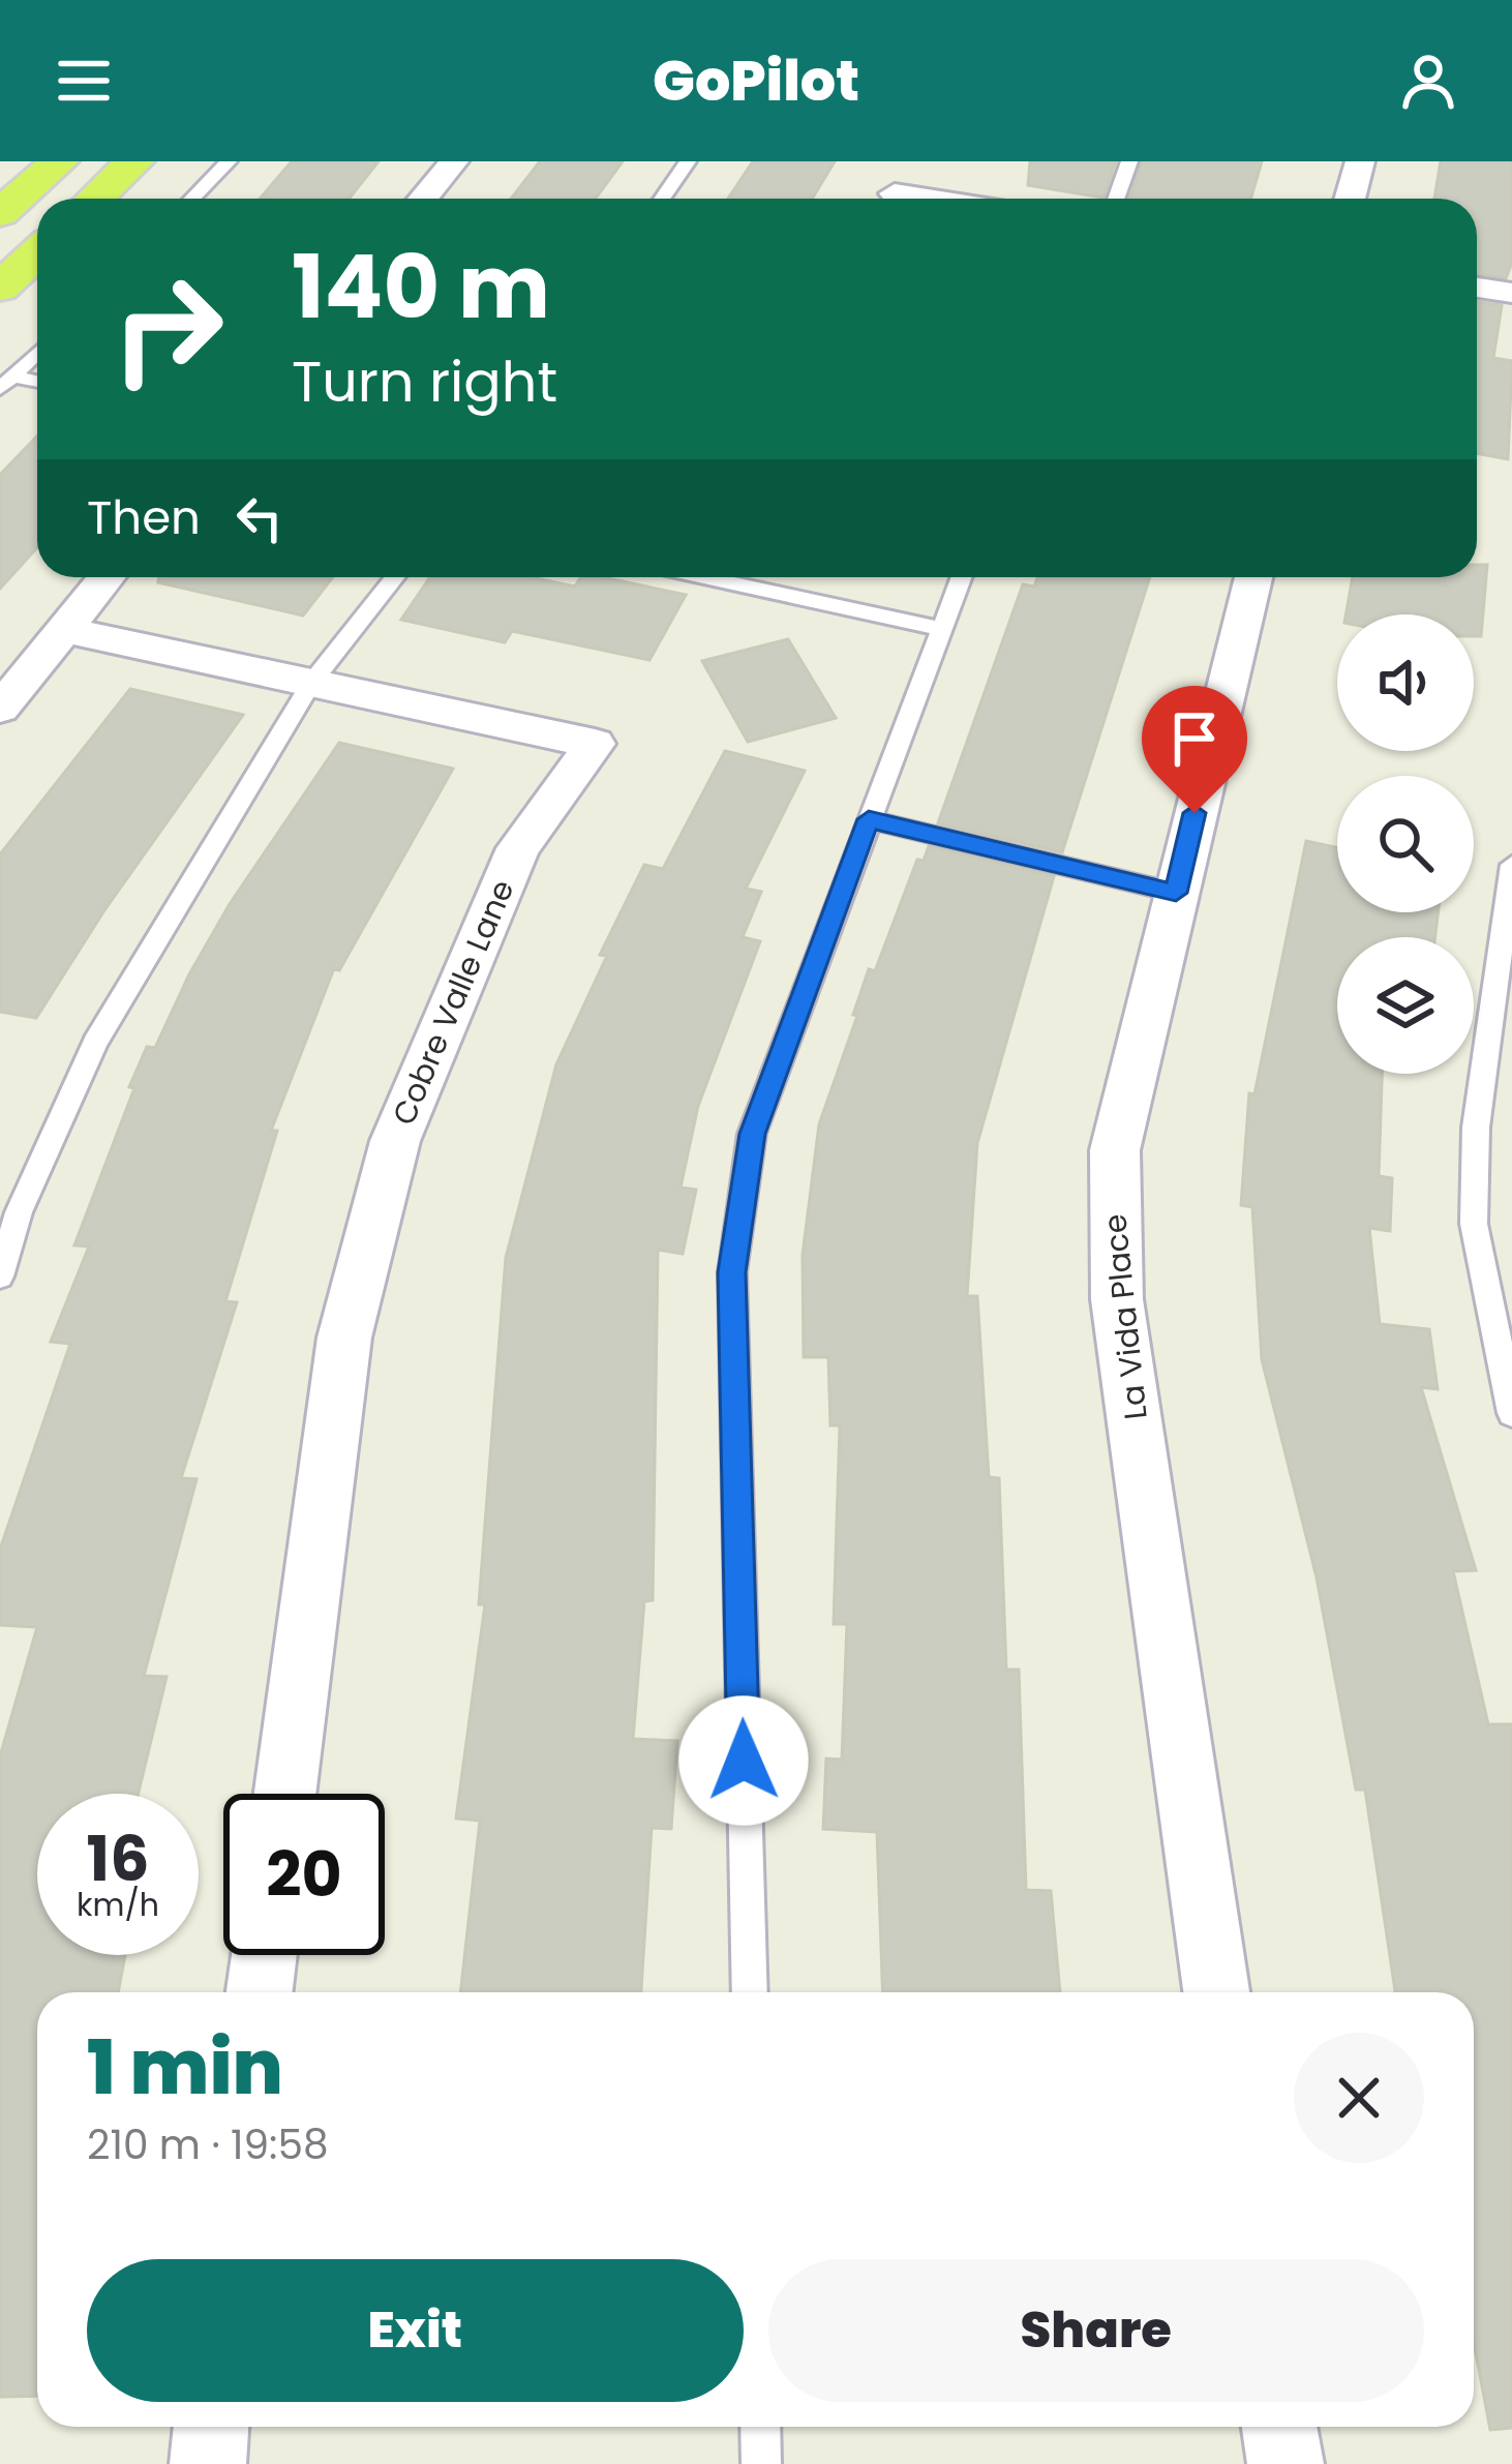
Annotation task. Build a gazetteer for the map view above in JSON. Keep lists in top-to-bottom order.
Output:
{
  "streets": {
    "street": ["Cobre Valle Lane", "La Vida Place"]
  },
  "page": {
    "header": "GoPilot",
    "turn": ["140 m", "Turn right"],
    "then": "Then",
    "speed": "16 km/h",
    "limit": "20",
    "heading": ["1 min", "210 m · 19:58"],
    "buttons": ["Exit", "Share"]
  }
}
